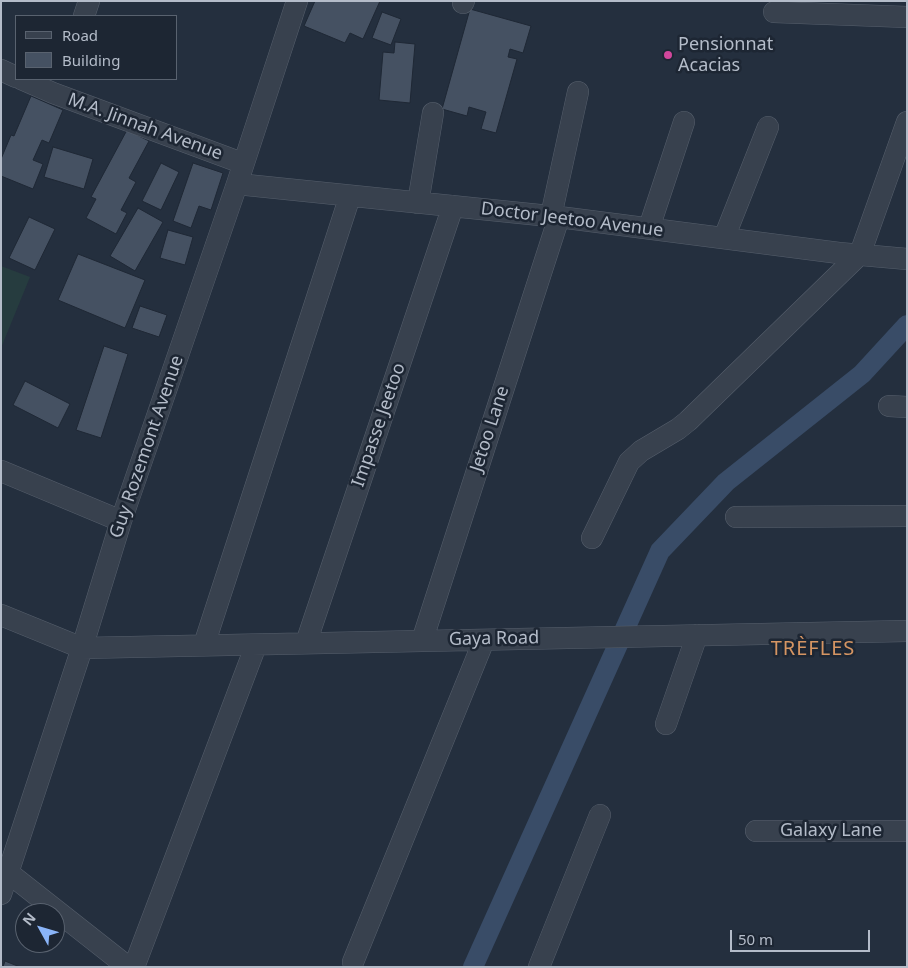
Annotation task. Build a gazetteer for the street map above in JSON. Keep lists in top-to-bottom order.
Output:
{
  "streets": {
    "street": [
      "M.A. Jinnah Avenue",
      "Doctor Jeetoo Avenue",
      "Impasse Jeetoo",
      "Jetoo Lane",
      "Guy Rozemont Avenue",
      "Gaya Road",
      "Galaxy Lane"
    ]
  },
  "crossings": [
    ["M.A. Jinnah Avenue", "Guy Rozemont Avenue"],
    ["Doctor Jeetoo Avenue", "Impasse Jeetoo"],
    ["Doctor Jeetoo Avenue", "Jetoo Lane"],
    ["Doctor Jeetoo Avenue", "Guy Rozemont Avenue"],
    ["Impasse Jeetoo", "Gaya Road"],
    ["Jetoo Lane", "Gaya Road"],
    ["Guy Rozemont Avenue", "Gaya Road"]
  ],
  "districts": ["TRÈFLES"],
  "places": ["Pensionnat Acacias"],
  "legend": ["Road", "Building"],
  "scale_bar": "50 m",
  "north": "top left"
}
